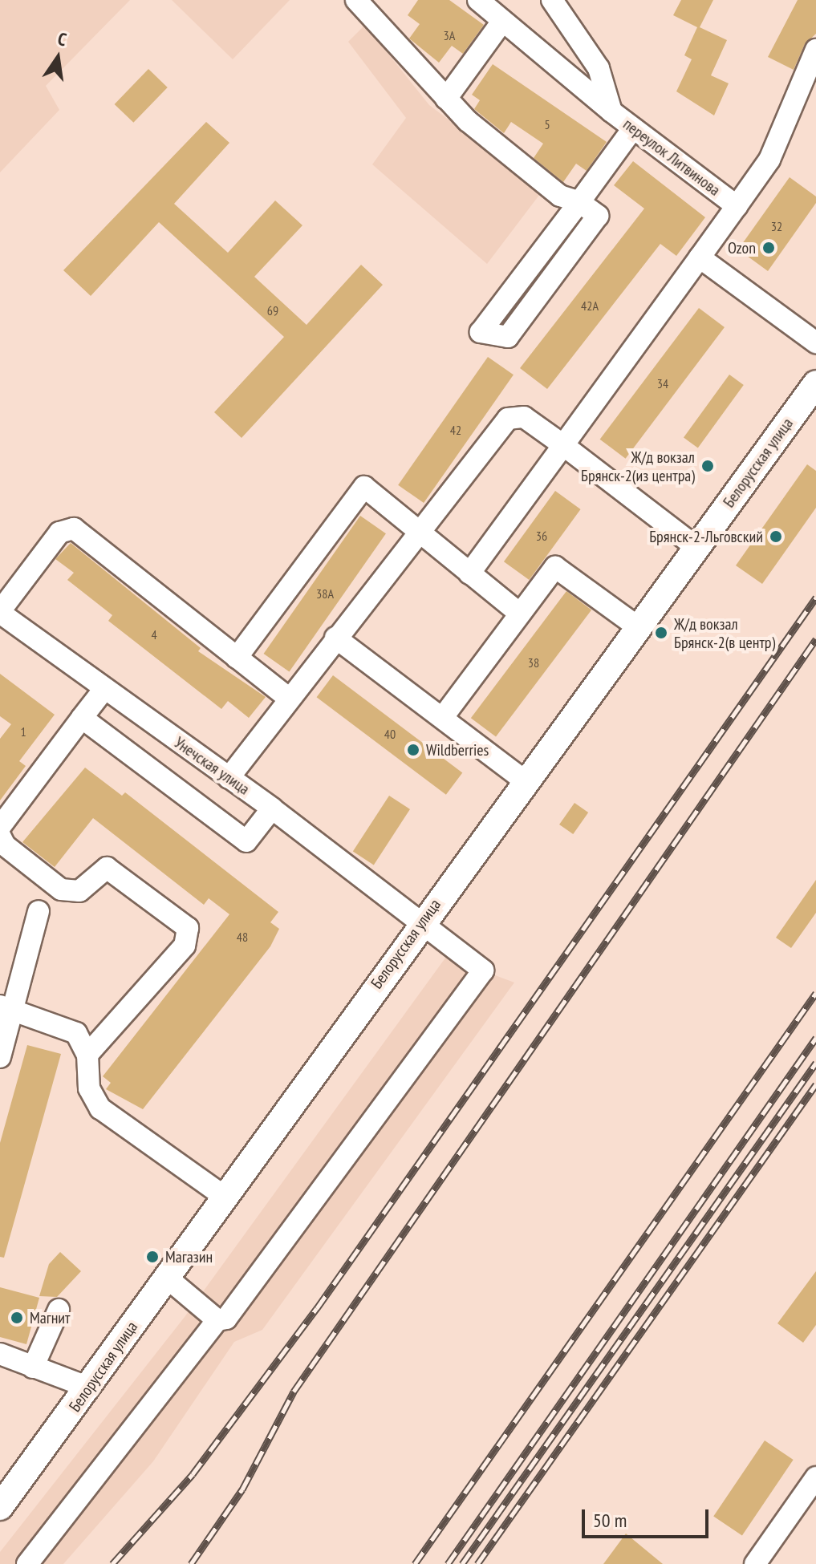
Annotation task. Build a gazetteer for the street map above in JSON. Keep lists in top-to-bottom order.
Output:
{
  "streets": {
    "main road": ["Белорусская улица"],
    "street": ["переулок Литвинова", "Унечская улица"]
  },
  "crossings": [
    ["Белорусская улица", "Унечская улица"]
  ],
  "places": [
    "Ozon",
    "Ж/д вокзал Брянск-2(из центра)",
    "Брянск-2-Льговский",
    "Ж/д вокзал Брянск-2(в центр)",
    "Wildberries",
    "Магазин",
    "Магнит"
  ],
  "house_numbers": [
    "3А",
    "5",
    "32",
    "42А",
    "69",
    "34",
    "42",
    "36",
    "38А",
    "4",
    "38",
    "1",
    "40",
    "48"
  ],
  "scale_bar": "50 m",
  "north": "top"
}
